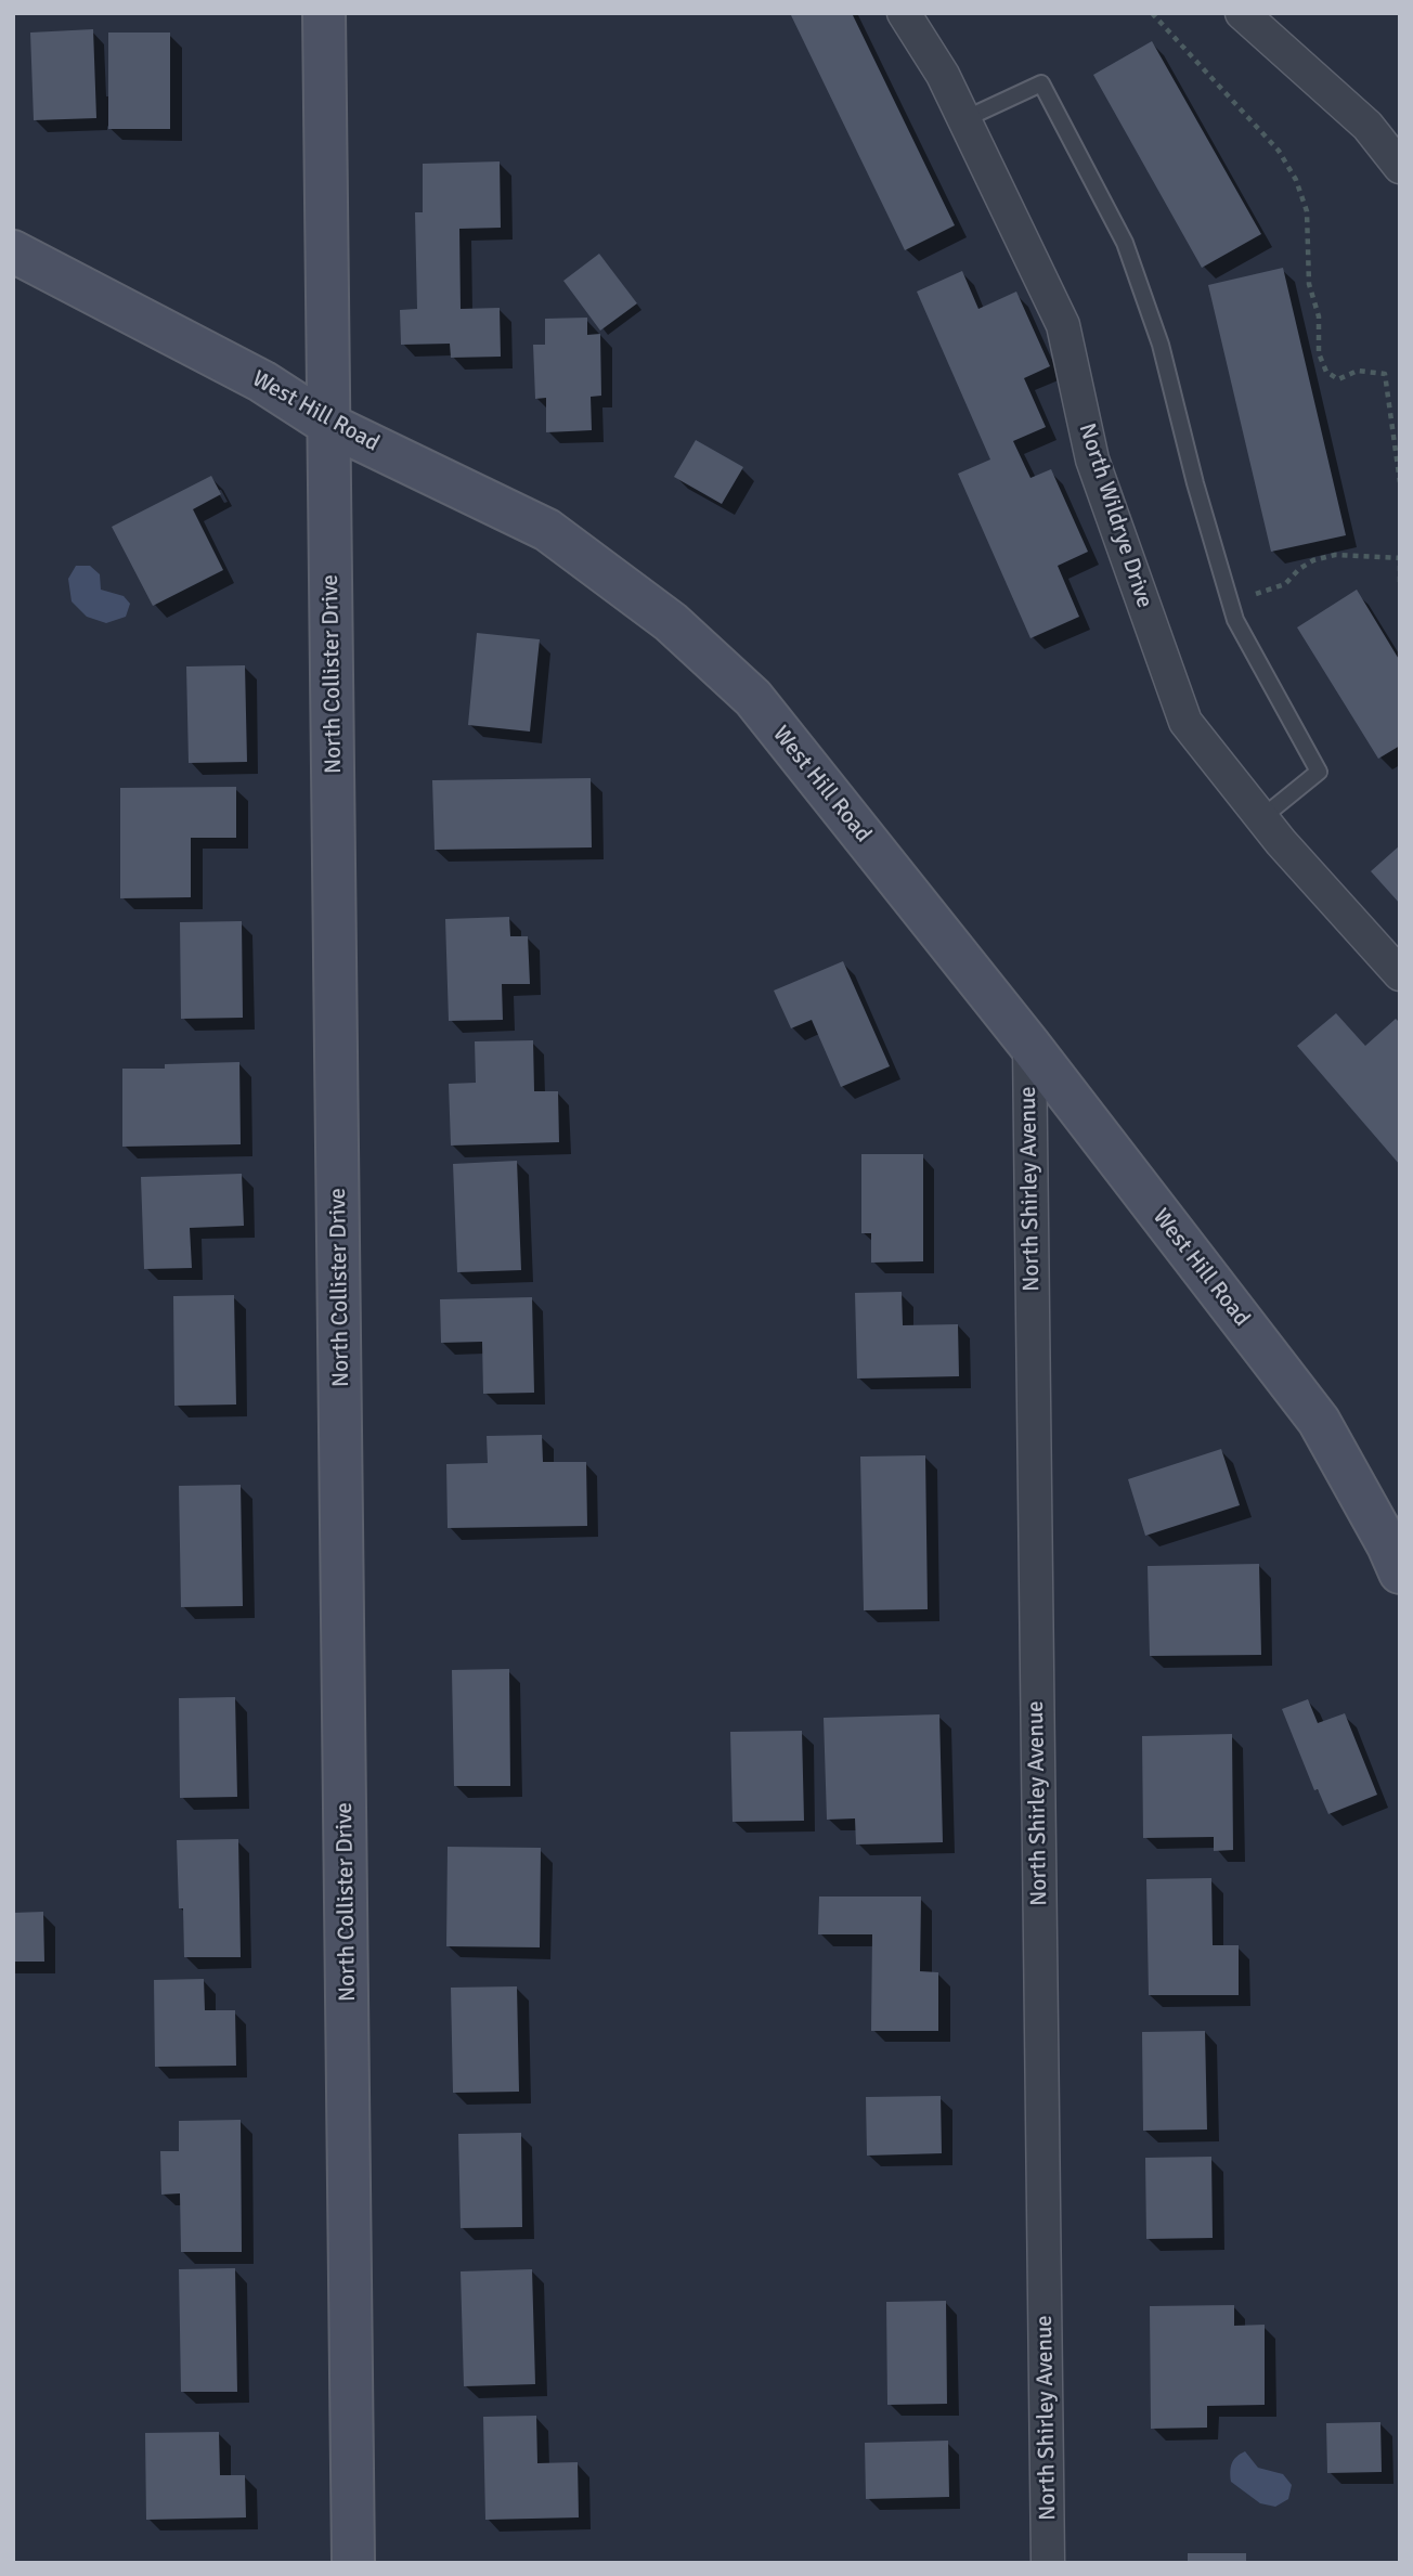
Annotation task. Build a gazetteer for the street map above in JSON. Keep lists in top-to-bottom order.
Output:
{
  "streets": {
    "street": [
      "West Hill Road",
      "North Wildrye Drive",
      "North Collister Drive",
      "North Shirley Avenue"
    ]
  },
  "crossings": [
    ["West Hill Road", "North Collister Drive"],
    ["West Hill Road", "North Shirley Avenue"]
  ]
}
